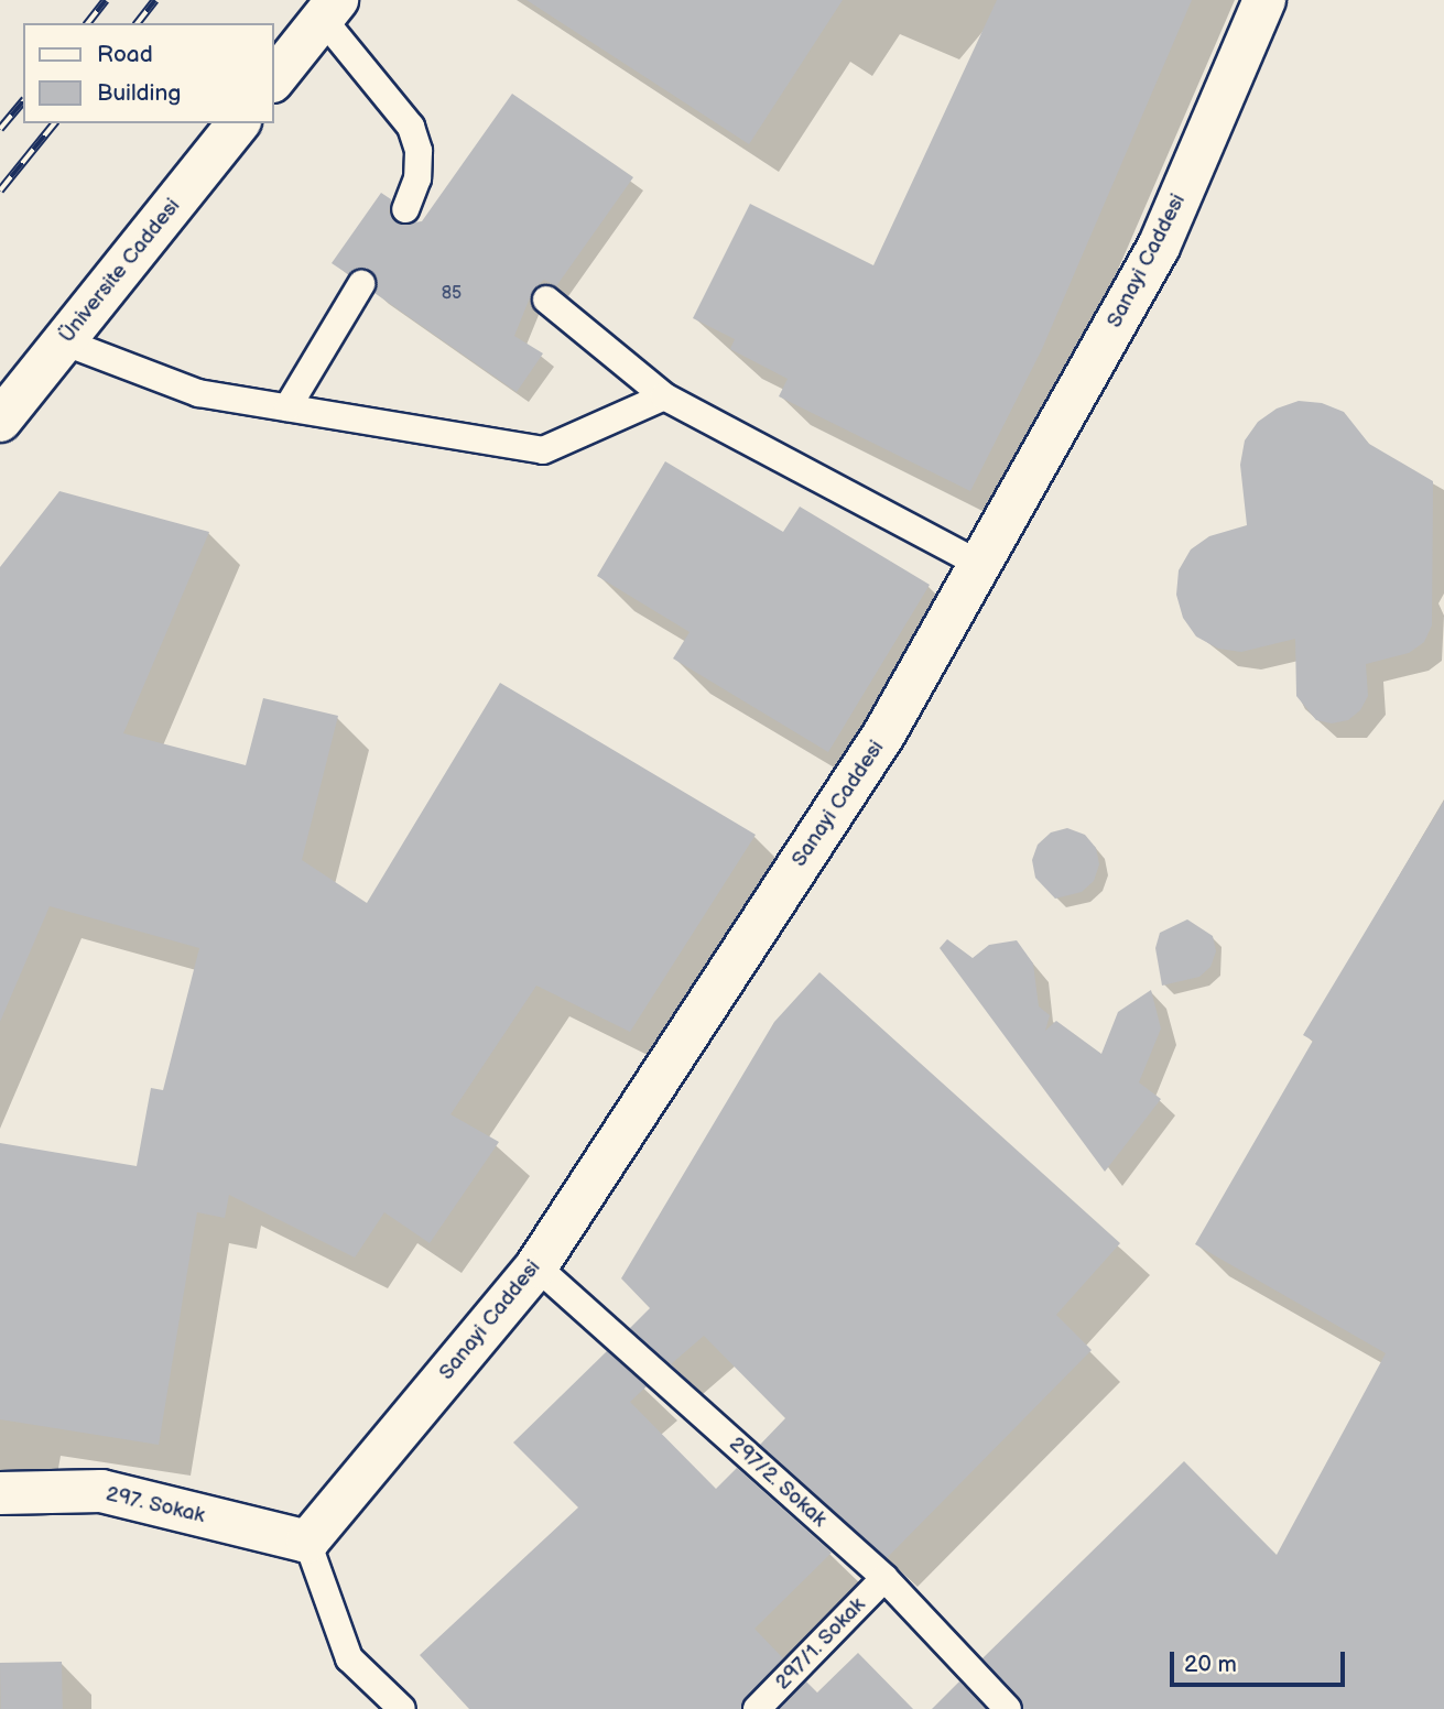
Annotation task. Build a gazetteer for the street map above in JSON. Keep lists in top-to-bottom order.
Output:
{
  "streets": {
    "main road": ["Sanayi Caddesi", "Üniversite Caddesi", "297. Sokak"],
    "lane": ["297/2. Sokak", "297/1. Sokak"]
  },
  "crossings": [
    ["Sanayi Caddesi", "297/2. Sokak"],
    ["Sanayi Caddesi", "297. Sokak"],
    ["297/2. Sokak", "297/1. Sokak"]
  ],
  "house_numbers": ["85"],
  "legend": ["Road", "Building"],
  "scale_bar": "20 m"
}
